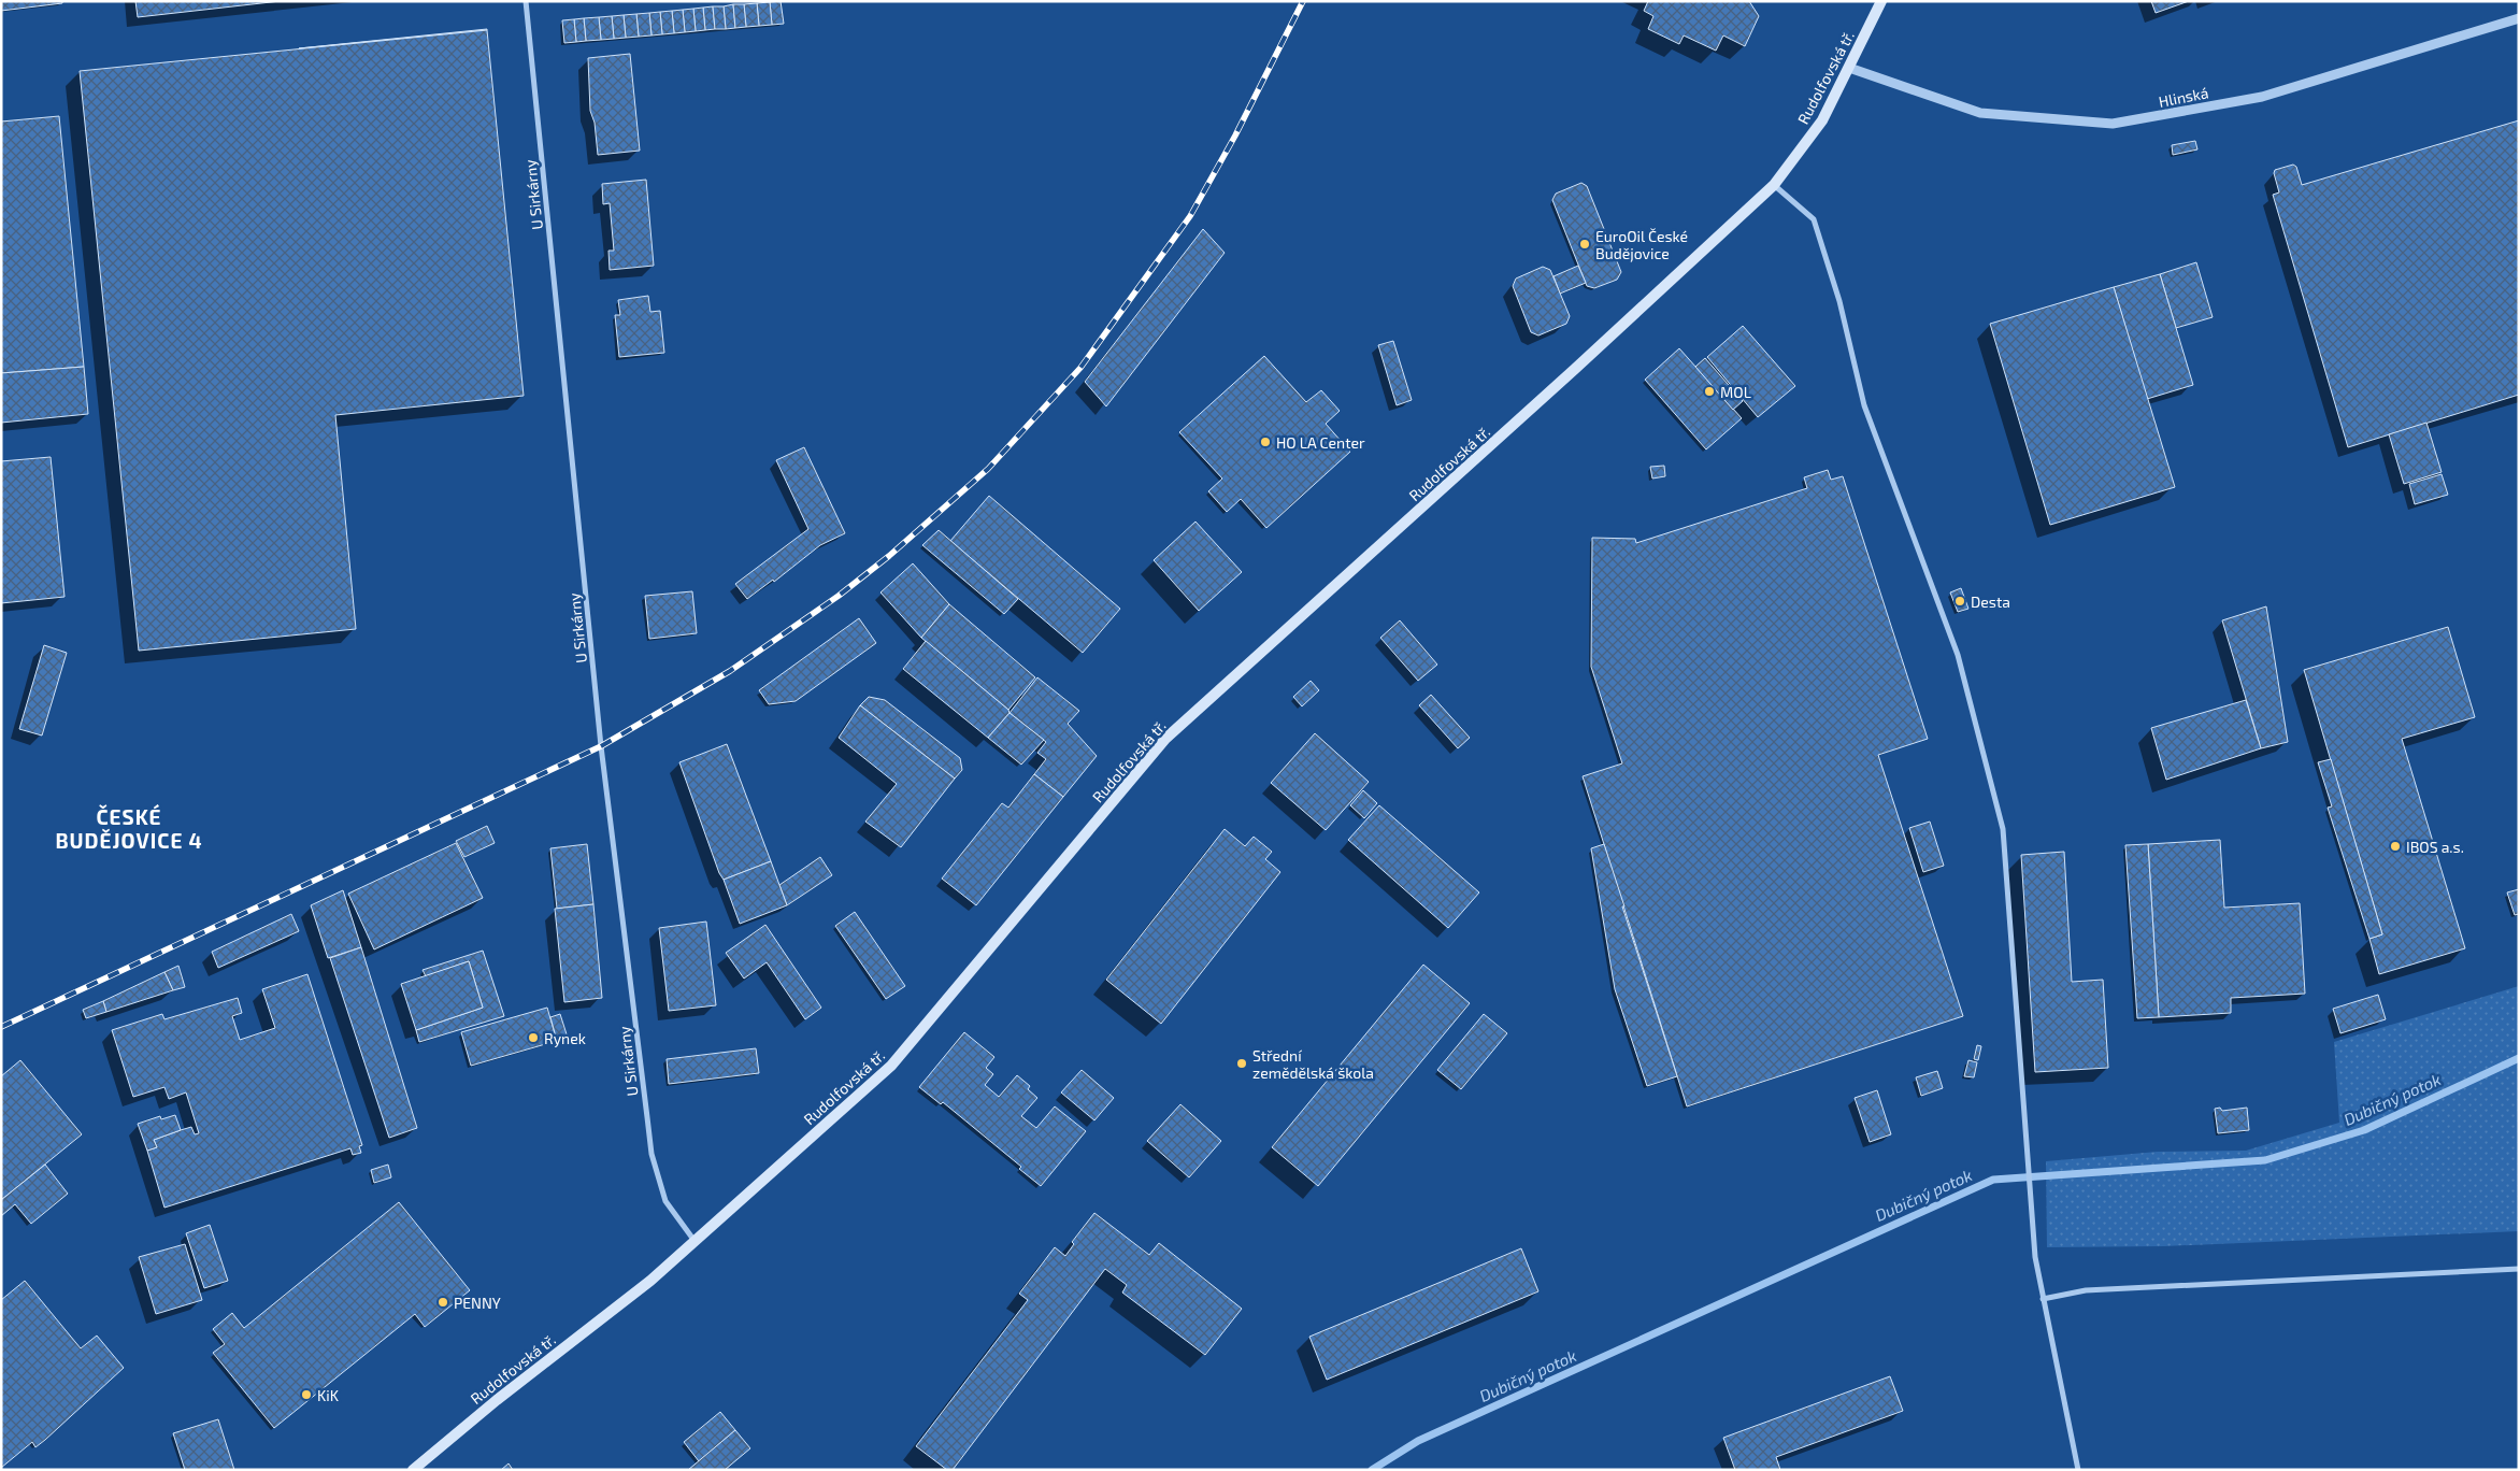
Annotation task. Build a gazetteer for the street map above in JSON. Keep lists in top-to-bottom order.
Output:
{
  "streets": {
    "main road": ["Rudolfovská tř."],
    "street": ["Hlinská", "U Sirkárny"]
  },
  "crossings": [
    ["Rudolfovská tř.", "Hlinská"],
    ["Rudolfovská tř.", "U Sirkárny"]
  ],
  "districts": ["ČESKÉ BUDĚJOVICE 4"],
  "water": ["Dubičný potok"],
  "places": [
    "EuroOil České Budějovice",
    "MOL",
    "HO LA Center",
    "Desta",
    "IBOS a.s.",
    "Rynek",
    "Střední zemědělská škola",
    "PENNY",
    "KiK"
  ]
}
